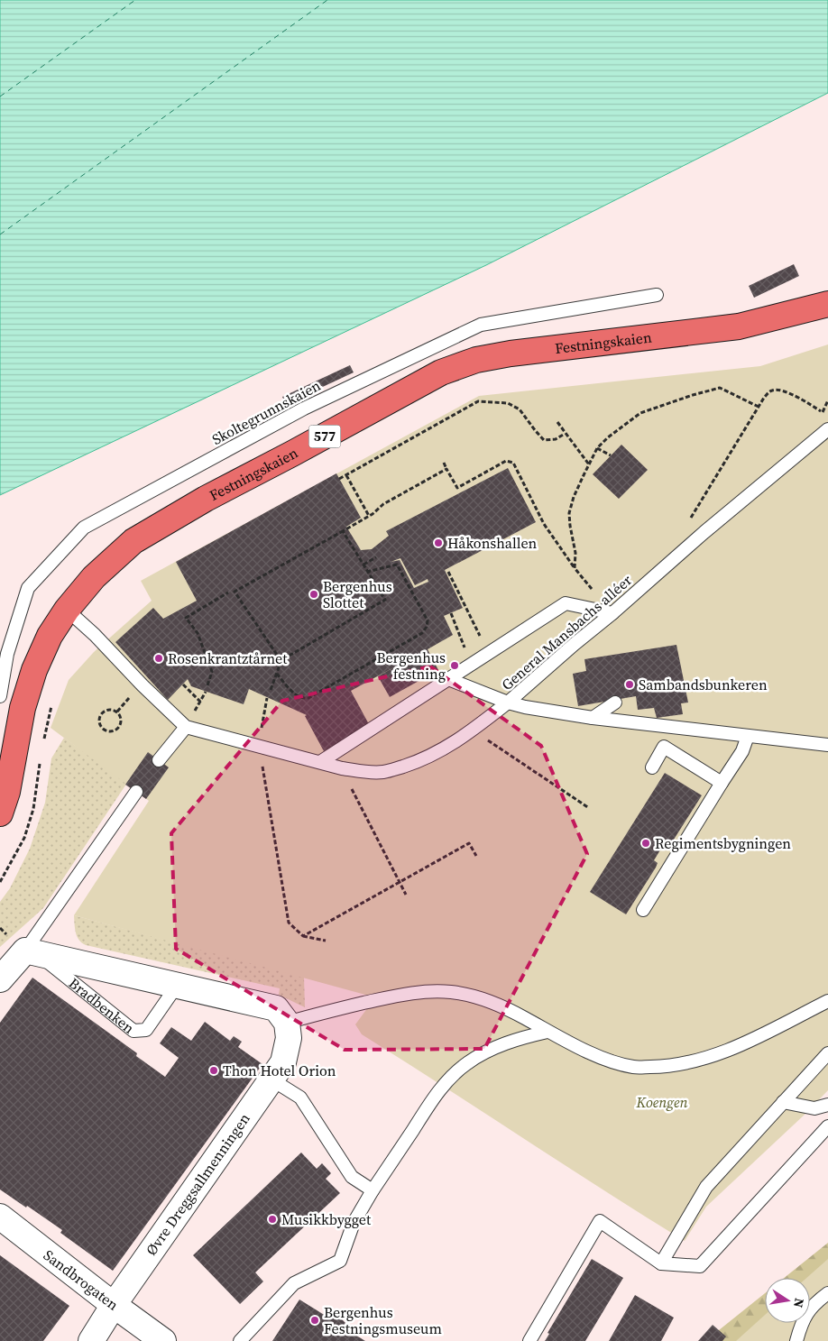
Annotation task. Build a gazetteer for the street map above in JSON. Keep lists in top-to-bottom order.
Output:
{
  "streets": {
    "main road": ["Festningskaien", "577"],
    "street": ["Bradbenken", "Øvre Dreggsallmenningen", "Sandbrogaten"],
    "lane": ["Skoltegrunnskaien", "General Mansbachs alléer"]
  },
  "crossings": [
    ["Bradbenken", "Øvre Dreggsallmenningen"],
    ["Øvre Dreggsallmenningen", "Sandbrogaten"]
  ],
  "parks": ["Koengen"],
  "places": [
    "Håkonshallen",
    "Bergenhus Slottet",
    "Rosenkrantztårnet",
    "Bergenhus festning",
    "Sambandsbunkeren",
    "Regimentsbygningen",
    "Thon Hotel Orion",
    "Musikkbygget",
    "Bergenhus Festningsmuseum"
  ],
  "north": "right"
}
